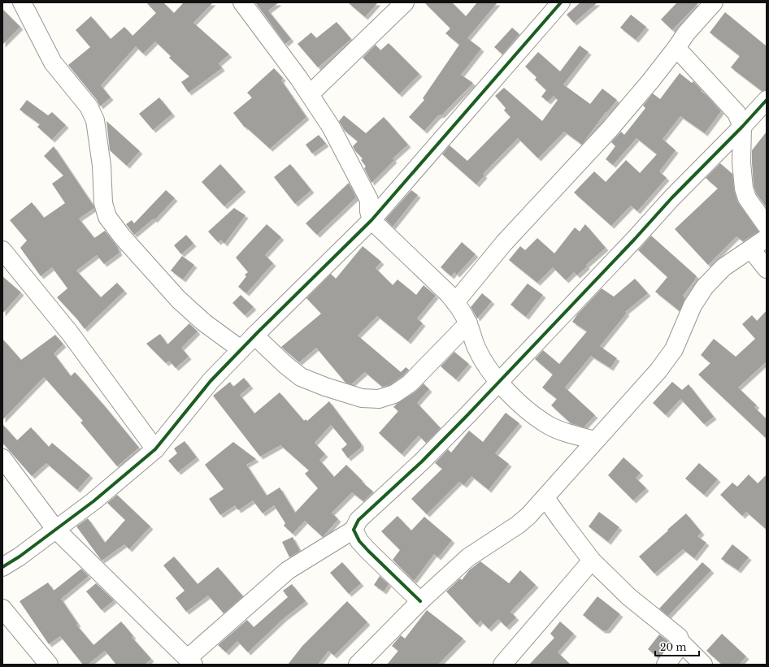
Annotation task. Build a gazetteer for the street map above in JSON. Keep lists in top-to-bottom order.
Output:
{
  "scale_bar": "20 m"
}
